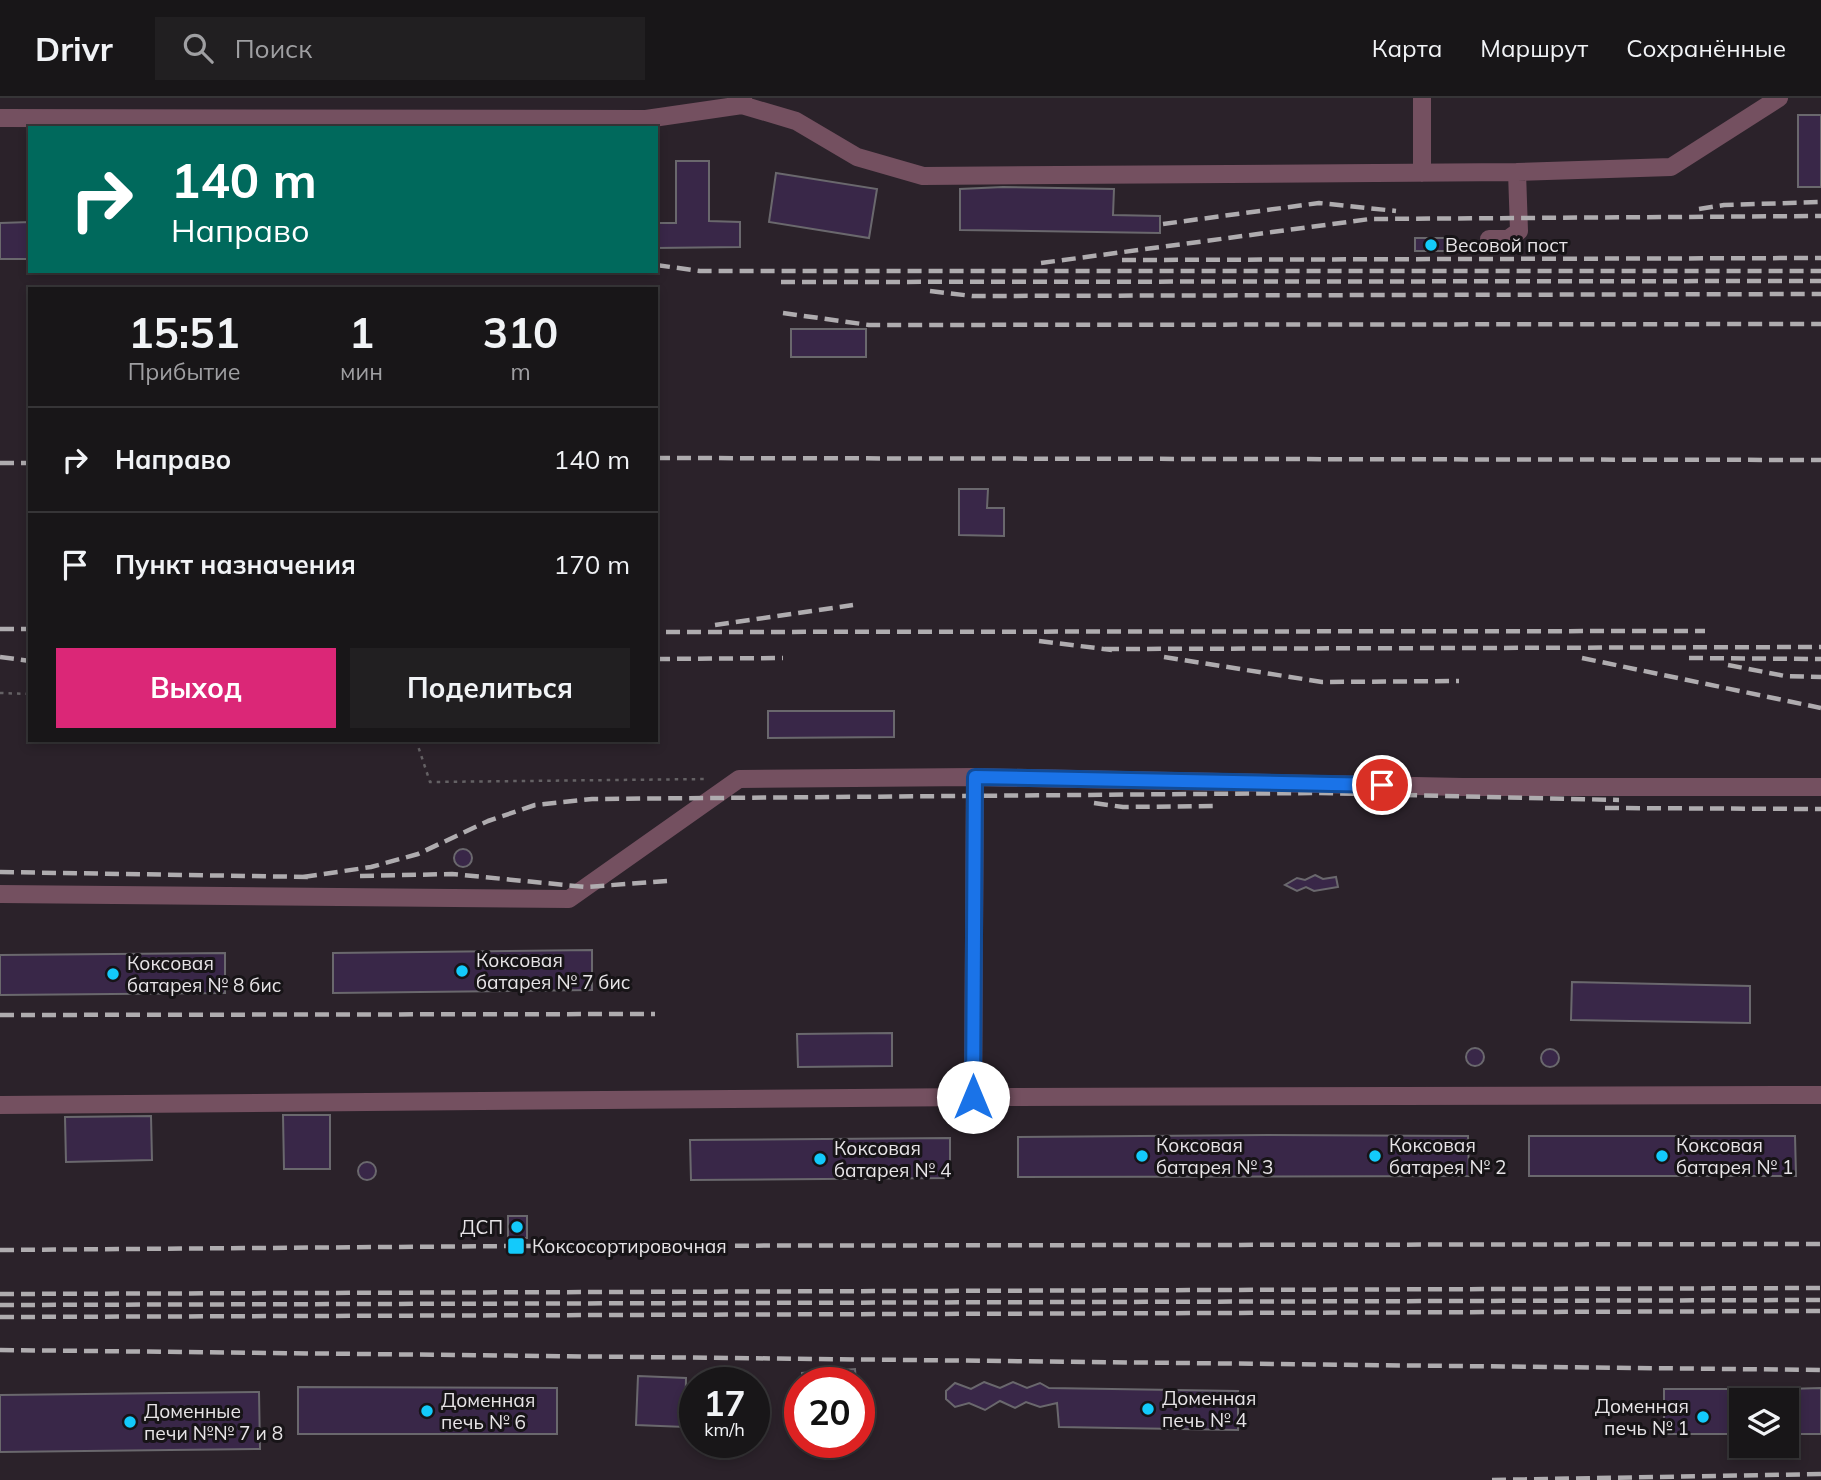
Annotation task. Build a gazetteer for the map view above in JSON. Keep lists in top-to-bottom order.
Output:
{
  "places": {
    "other": [
      "Весовой пост",
      "Коксовая батарея № 7 бис",
      "Коксовая батарея № 8 бис",
      "Коксовая батарея № 3",
      "Коксовая батарея № 2",
      "Коксовая батарея № 1",
      "Коксовая батарея № 4",
      "ДСП",
      "Доменная печь № 4",
      "Доменная печь № 6",
      "Доменная печь № 1",
      "Доменные печи №№ 7 и 8"
    ],
    "transit": ["Коксосортировочная"]
  },
  "page": {
    "header": "Drivr",
    "search": "Поиск",
    "nav": ["Карта", "Маршрут", "Сохранённые"],
    "turn": ["140 m", "Направо"],
    "eta": [
      "15:51",
      "Прибытие",
      "1",
      "мин",
      "310",
      "m"
    ],
    "list": [
      {
        "name": "Направо",
        "value": "140 m"
      },
      {
        "name": "Пункт назначения",
        "value": "170 m"
      }
    ],
    "buttons": ["Выход", "Поделиться"],
    "speed": "17 km/h",
    "limit": "20"
  }
}
